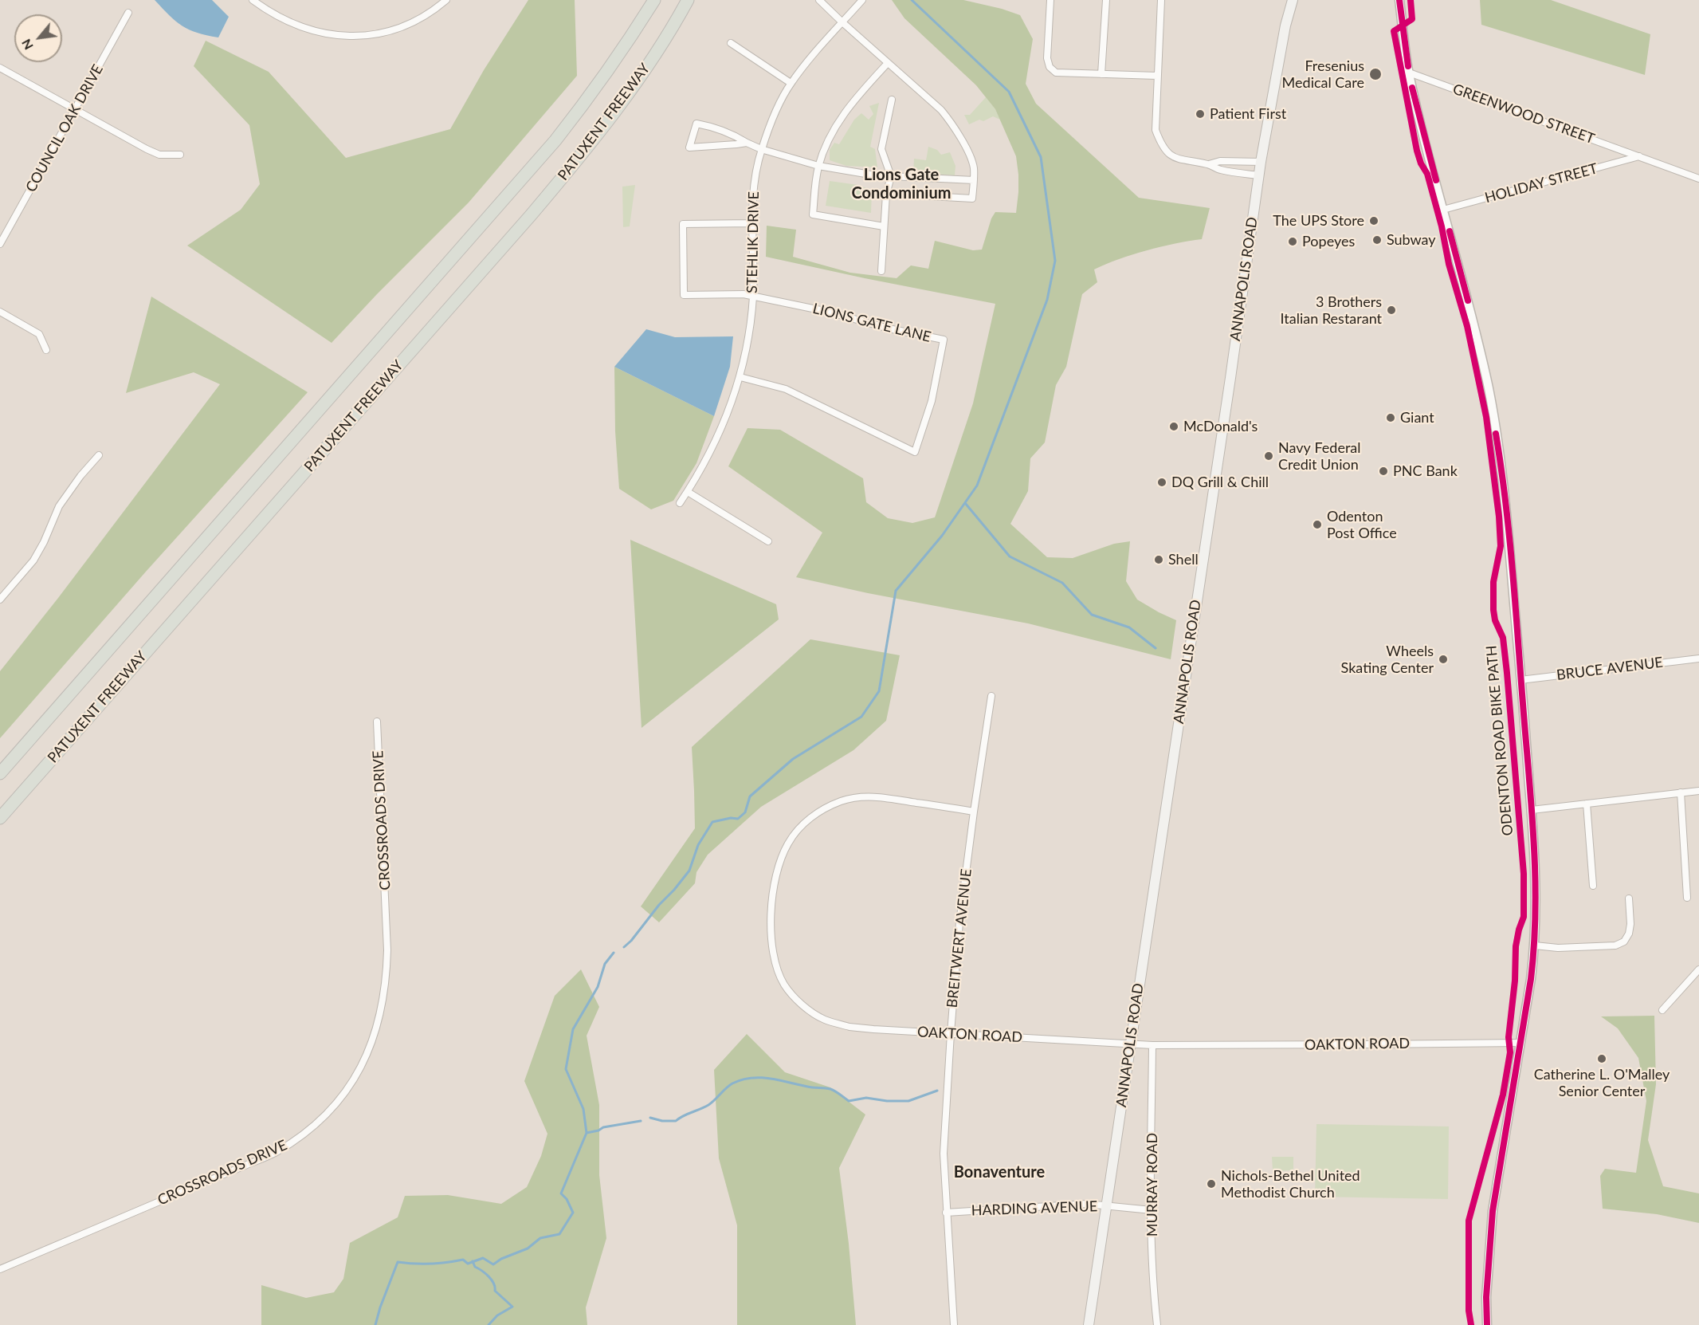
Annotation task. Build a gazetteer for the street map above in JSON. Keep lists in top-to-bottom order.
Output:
{
  "streets": {
    "highway": ["PATUXENT FREEWAY"],
    "main road": ["ANNAPOLIS ROAD"],
    "street": [
      "GREENWOOD STREET",
      "COUNCIL OAK DRIVE",
      "HOLIDAY STREET",
      "STEHLIK DRIVE",
      "LIONS GATE LANE",
      "BRUCE AVENUE",
      "CROSSROADS DRIVE",
      "BREITWERT AVENUE",
      "OAKTON ROAD",
      "MURRAY ROAD",
      "HARDING AVENUE"
    ],
    "cycle path": ["ODENTON ROAD BIKE PATH"]
  },
  "crossings": [
    ["GREENWOOD STREET", "HOLIDAY STREET"],
    ["STEHLIK DRIVE", "LIONS GATE LANE"],
    ["ANNAPOLIS ROAD", "OAKTON ROAD"],
    ["ANNAPOLIS ROAD", "HARDING AVENUE"],
    ["BREITWERT AVENUE", "OAKTON ROAD"],
    ["BREITWERT AVENUE", "HARDING AVENUE"],
    ["OAKTON ROAD", "MURRAY ROAD"],
    ["MURRAY ROAD", "HARDING AVENUE"]
  ],
  "districts": ["Lions Gate Condominium", "Bonaventure"],
  "places": [
    "Fresenius Medical Care",
    "Patient First",
    "The UPS Store",
    "Subway",
    "Popeyes",
    "3 Brothers Italian Restarant",
    "Giant",
    "McDonald's",
    "Navy Federal Credit Union",
    "PNC Bank",
    "DQ Grill & Chill",
    "Odenton Post Office",
    "Shell",
    "Wheels Skating Center",
    "Catherine L. O'Malley Senior Center",
    "Nichols-Bethel United Methodist Church"
  ],
  "north": "bottom left"
}
